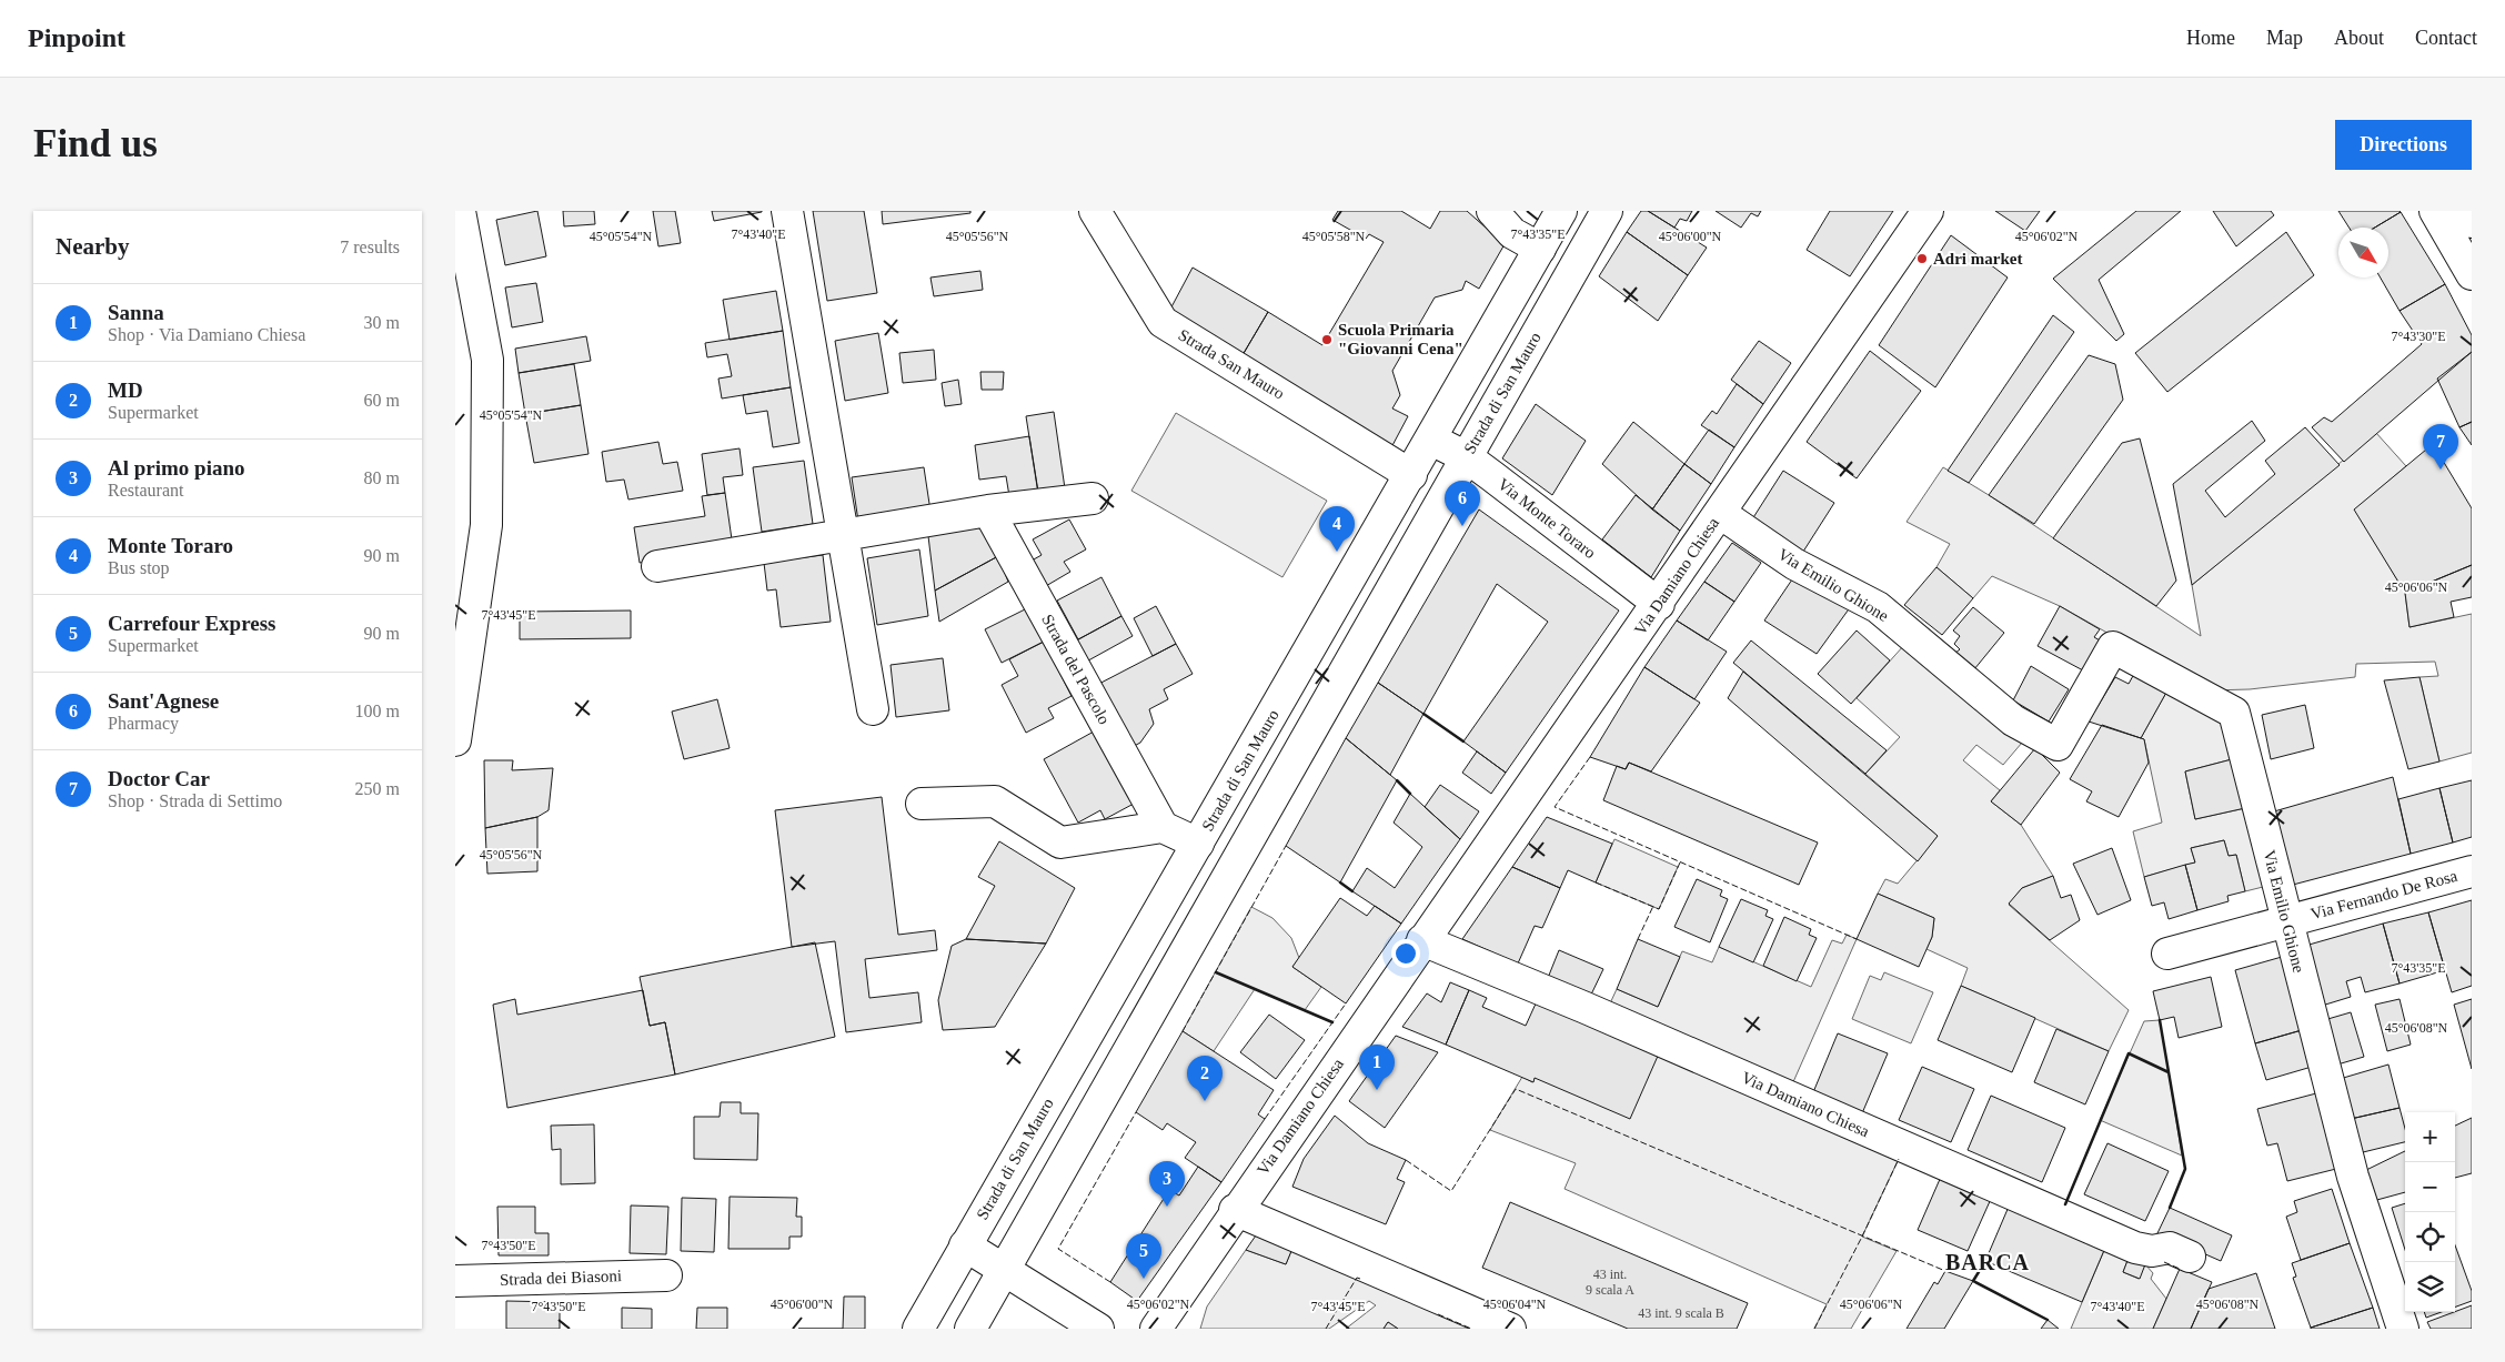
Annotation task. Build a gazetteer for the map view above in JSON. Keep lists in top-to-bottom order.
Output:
{
  "streets": {
    "street": [
      "Strada San Mauro",
      "Strada di San Mauro",
      "Via Monte Toraro",
      "Via Damiano Chiesa",
      "Via Emilio Ghione",
      "Strada del Pascolo",
      "Via Fernando De Rosa",
      "Strada dei Biasoni"
    ]
  },
  "crossings": [
    ["Strada San Mauro", "Strada di San Mauro"],
    ["Strada di San Mauro", "Via Monte Toraro"],
    ["Via Monte Toraro", "Via Damiano Chiesa"],
    ["Via Damiano Chiesa", "Via Emilio Ghione"],
    ["Via Emilio Ghione", "Via Fernando De Rosa"]
  ],
  "districts": ["BARCA"],
  "places": ["Adri market", "Scuola Primaria \"Giovanni Cena\""],
  "house_numbers": ["43 int. 9 scala A", "43 int. 9 scala B"],
  "north": "bottom right",
  "page": {
    "header": "Pinpoint",
    "nav": [
      "Home",
      "Map",
      "About",
      "Contact"
    ],
    "buttons": "Directions",
    "title": "Find us",
    "heading": ["Nearby", "7 results"],
    "list": [
      {
        "mark": "1",
        "name": "Sanna",
        "note": "Shop · Via Damiano Chiesa",
        "value": "30 m"
      },
      {
        "mark": "2",
        "name": "MD",
        "note": "Supermarket",
        "value": "60 m"
      },
      {
        "mark": "3",
        "name": "Al primo piano",
        "note": "Restaurant",
        "value": "80 m"
      },
      {
        "mark": "4",
        "name": "Monte Toraro",
        "note": "Bus stop",
        "value": "90 m"
      },
      {
        "mark": "5",
        "name": "Carrefour Express",
        "note": "Supermarket",
        "value": "90 m"
      },
      {
        "mark": "6",
        "name": "Sant'Agnese",
        "note": "Pharmacy",
        "value": "100 m"
      },
      {
        "mark": "7",
        "name": "Doctor Car",
        "note": "Shop · Strada di Settimo",
        "value": "250 m"
      }
    ],
    "pins": [
      "7",
      "6",
      "4",
      "1",
      "2",
      "3",
      "5"
    ],
    "map_buttons": ["+", "−"]
  },
  "coordinates": [
    "7°43'40\"E",
    "7°43'35\"E",
    "45°06'00\"N",
    "45°06'02\"N",
    "45°05'54\"N",
    "45°05'56\"N",
    "45°05'58\"N",
    "7°43'30\"E",
    "45°06'06\"N",
    "7°43'45\"E",
    "45°06'08\"N",
    "7°43'50\"E",
    "45°06'04\"N"
  ]
}
